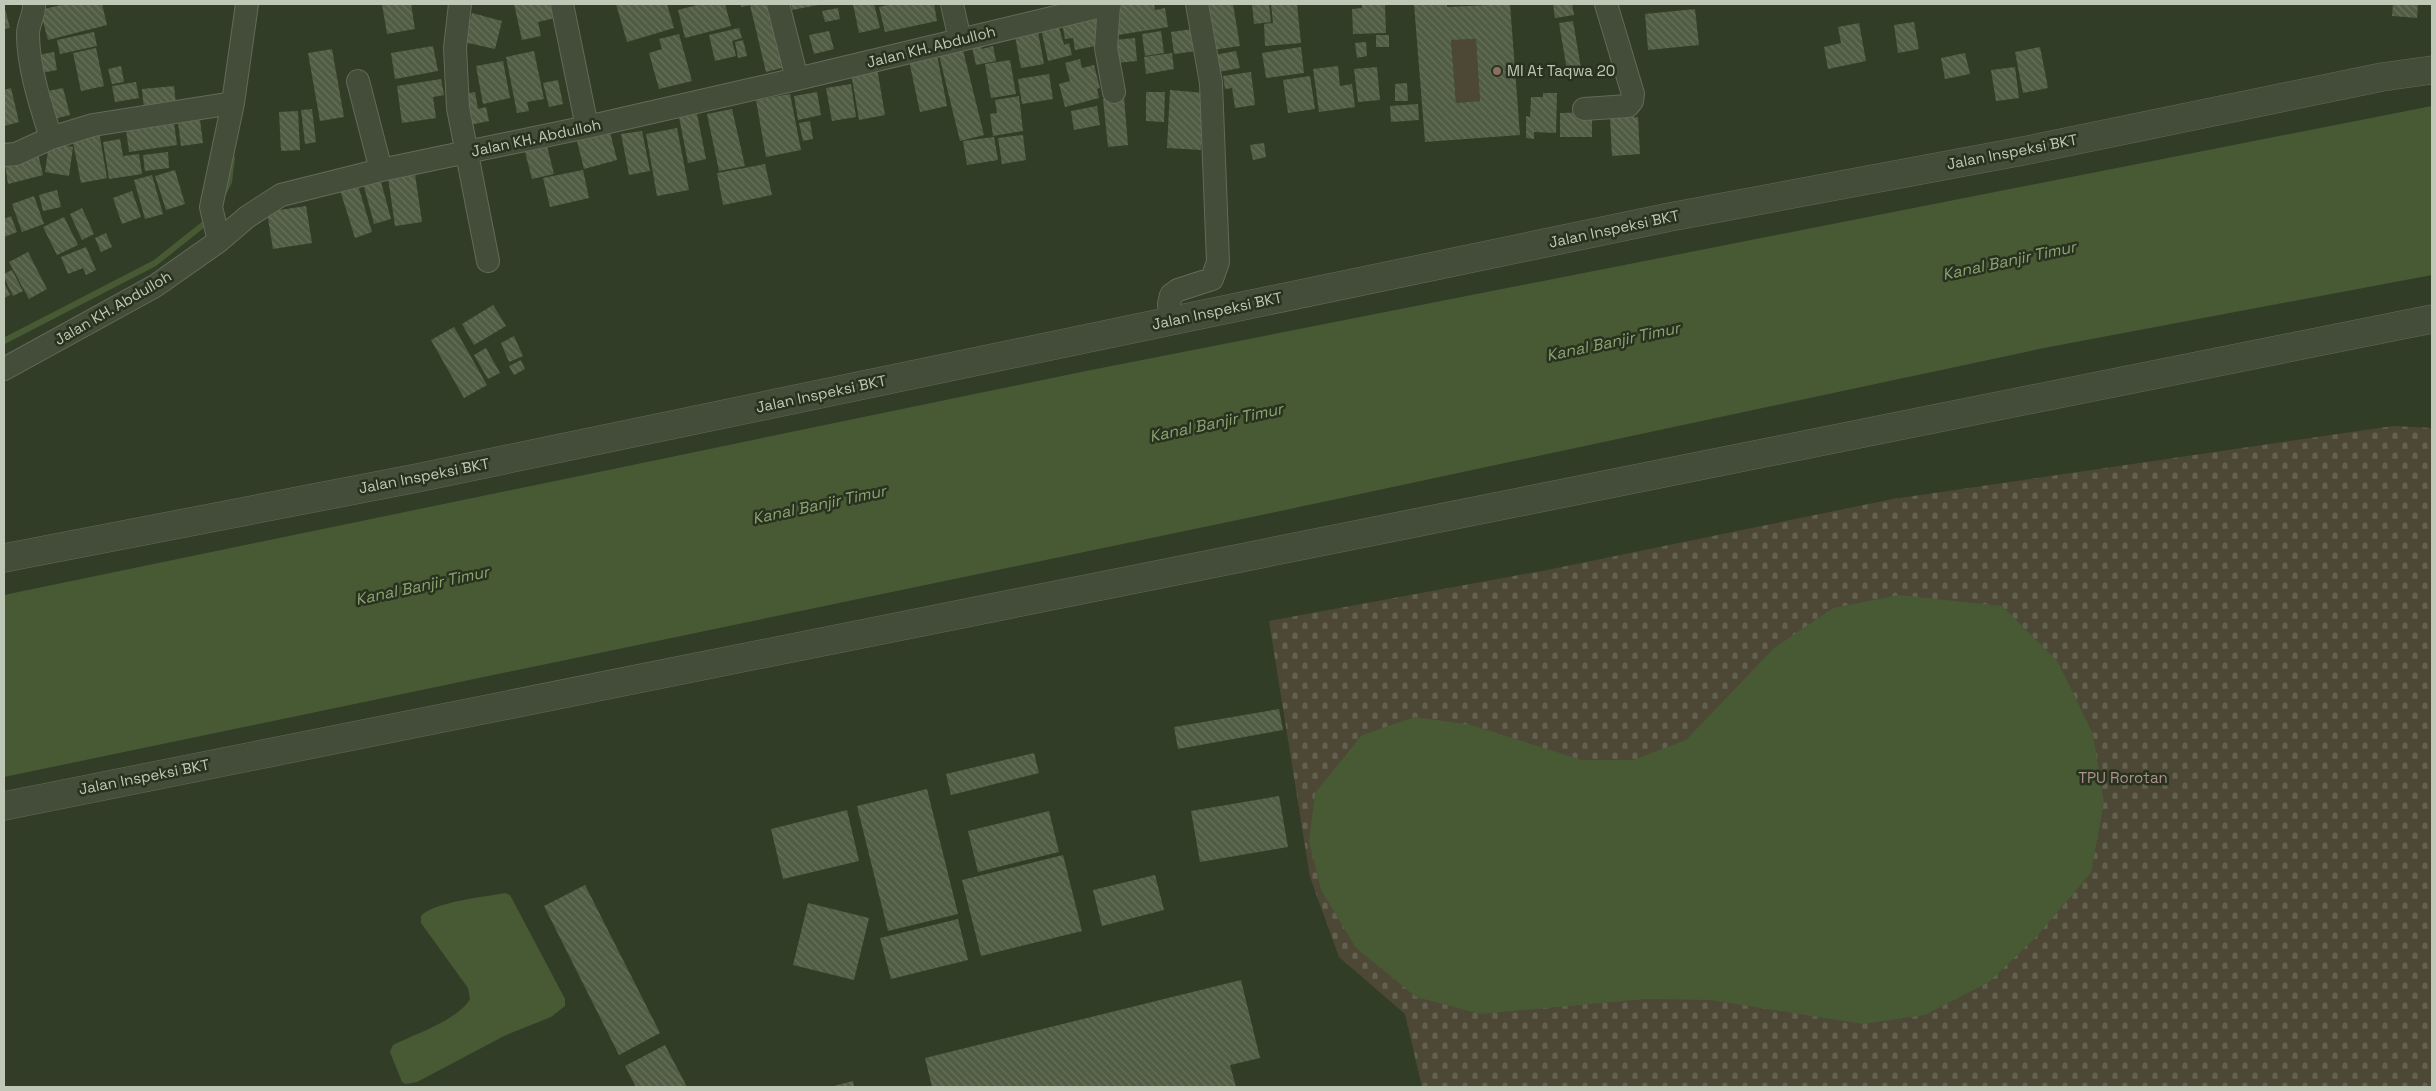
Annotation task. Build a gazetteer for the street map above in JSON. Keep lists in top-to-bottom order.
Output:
{
  "streets": {
    "street": ["Jalan KH. Abdulloh", "Jalan Inspeksi BKT"]
  },
  "water": ["Kanal Banjir Timur"],
  "parks": ["TPU Rorotan"],
  "places": ["MI At Taqwa 20"]
}
